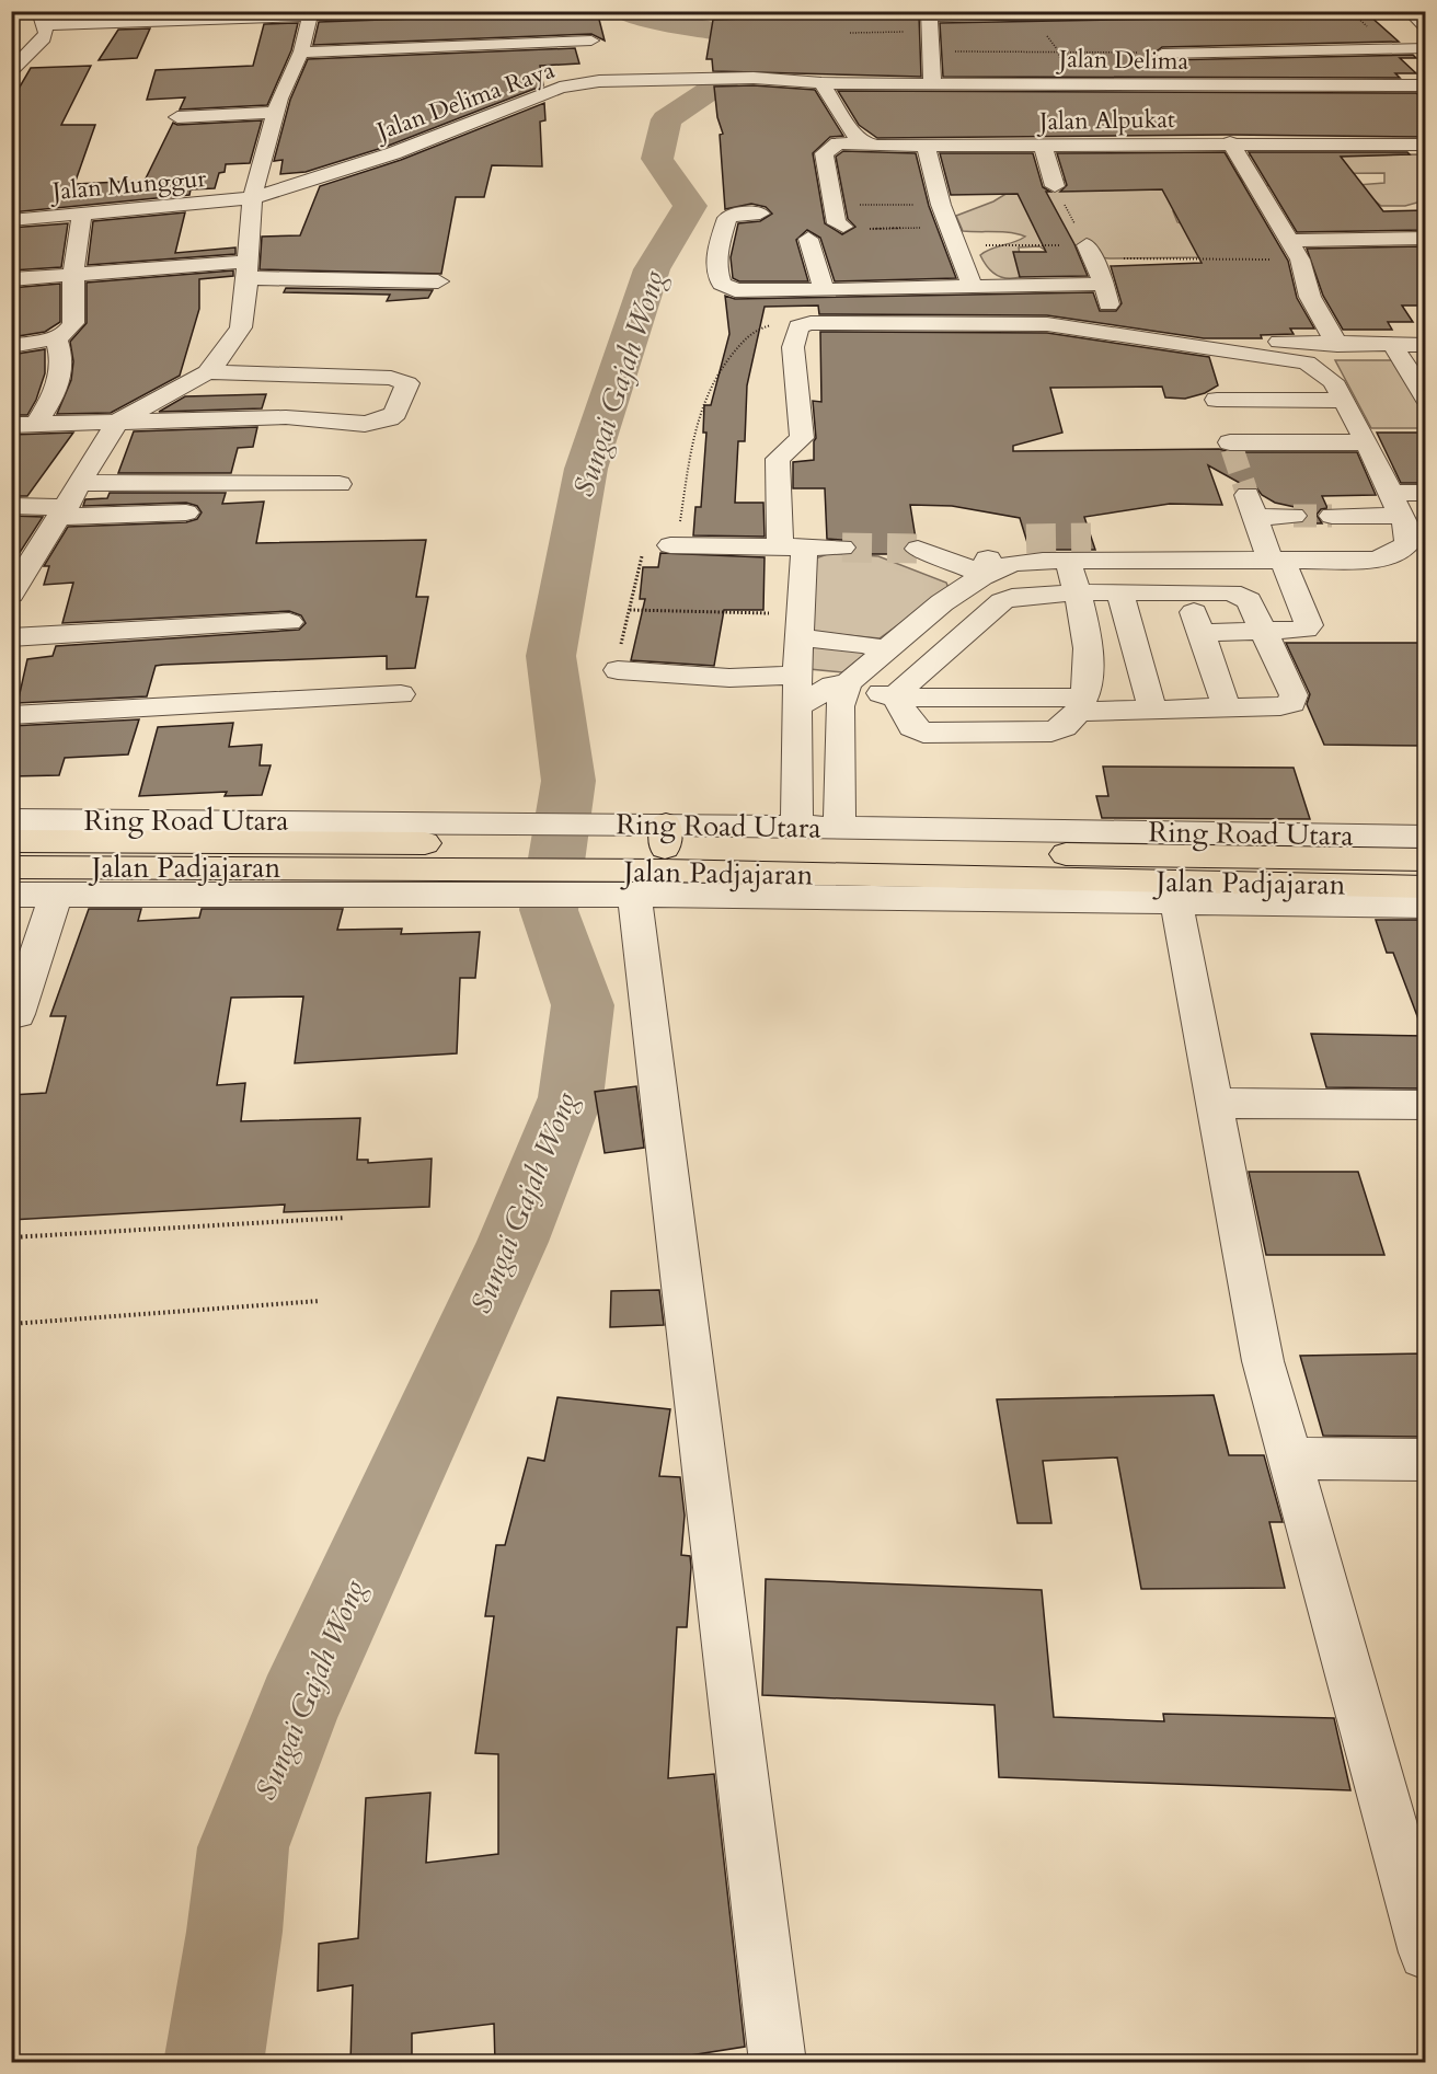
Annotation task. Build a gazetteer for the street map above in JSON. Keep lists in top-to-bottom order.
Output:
{
  "streets": {
    "highway": ["Jalan Padjajaran"],
    "street": [
      "Jalan Delima",
      "Jalan Delima Raya",
      "Jalan Alpukat",
      "Jalan Munggur",
      "Ring Road Utara"
    ]
  },
  "crossings": [
    ["Jalan Delima", "Jalan Delima Raya"],
    ["Jalan Delima Raya", "Jalan Munggur"],
    ["Ring Road Utara", "Jalan Padjajaran"]
  ],
  "water": ["Sungai Gajah Wong"]
}
